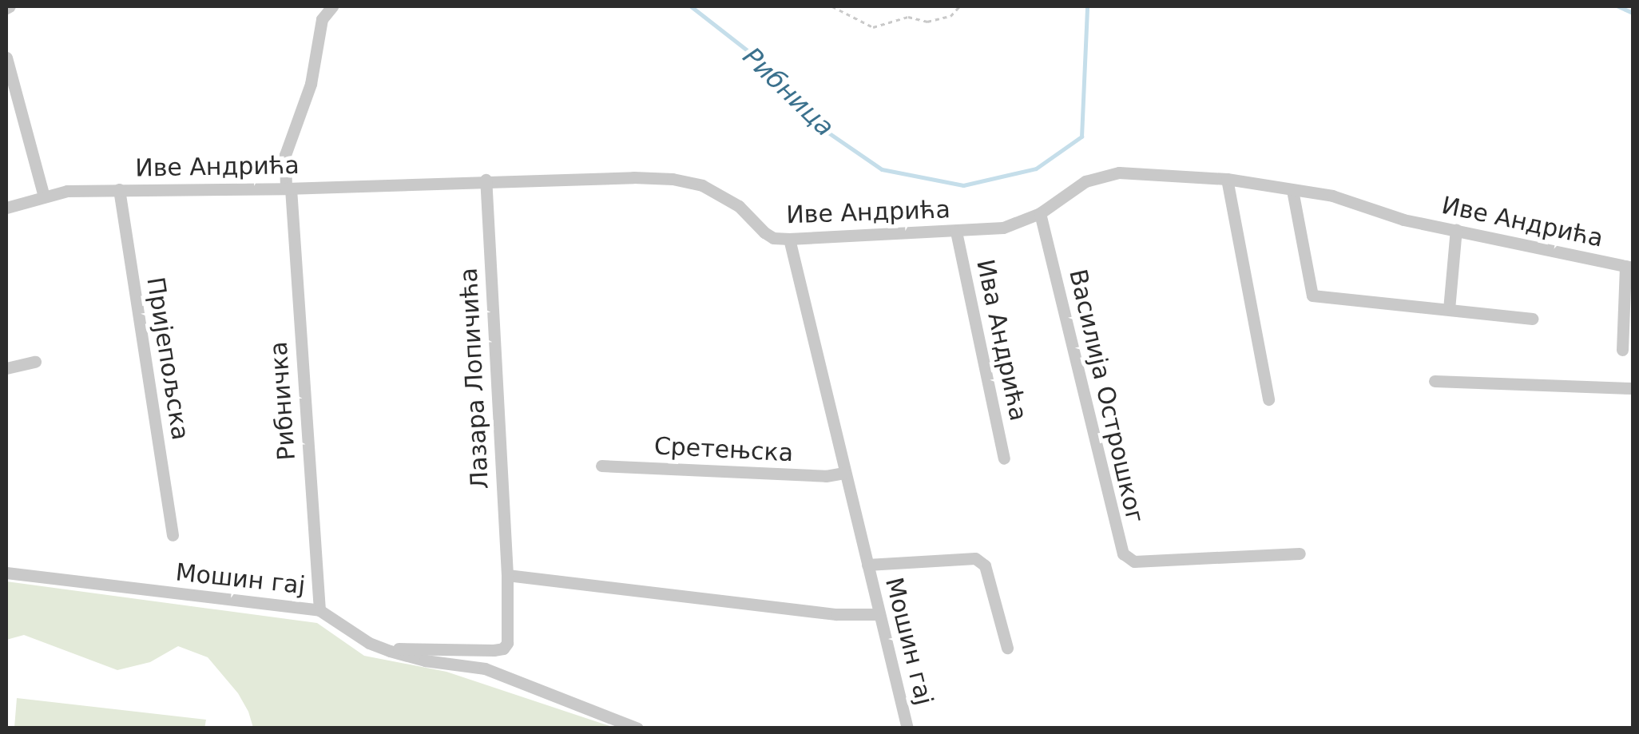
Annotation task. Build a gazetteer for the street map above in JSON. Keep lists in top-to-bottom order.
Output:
{
  "streets": {
    "street": [
      "Иве Андрића",
      "Ива Андрића",
      "Пријепољска",
      "Лазара Лопичића",
      "Василија Острошког",
      "Рибничка",
      "Сретењска",
      "Мошин гај"
    ]
  },
  "crossings": [
    ["Иве Андрића", "Ива Андрића"],
    ["Иве Андрића", "Пријепољска"],
    ["Иве Андрића", "Лазара Лопичића"],
    ["Иве Андрића", "Василија Острошког"],
    ["Иве Андрића", "Рибничка"],
    ["Иве Андрића", "Мошин гај"],
    ["Лазара Лопичића", "Мошин гај"],
    ["Рибничка", "Мошин гај"],
    ["Сретењска", "Мошин гај"]
  ],
  "water": ["Рибница"]
}
